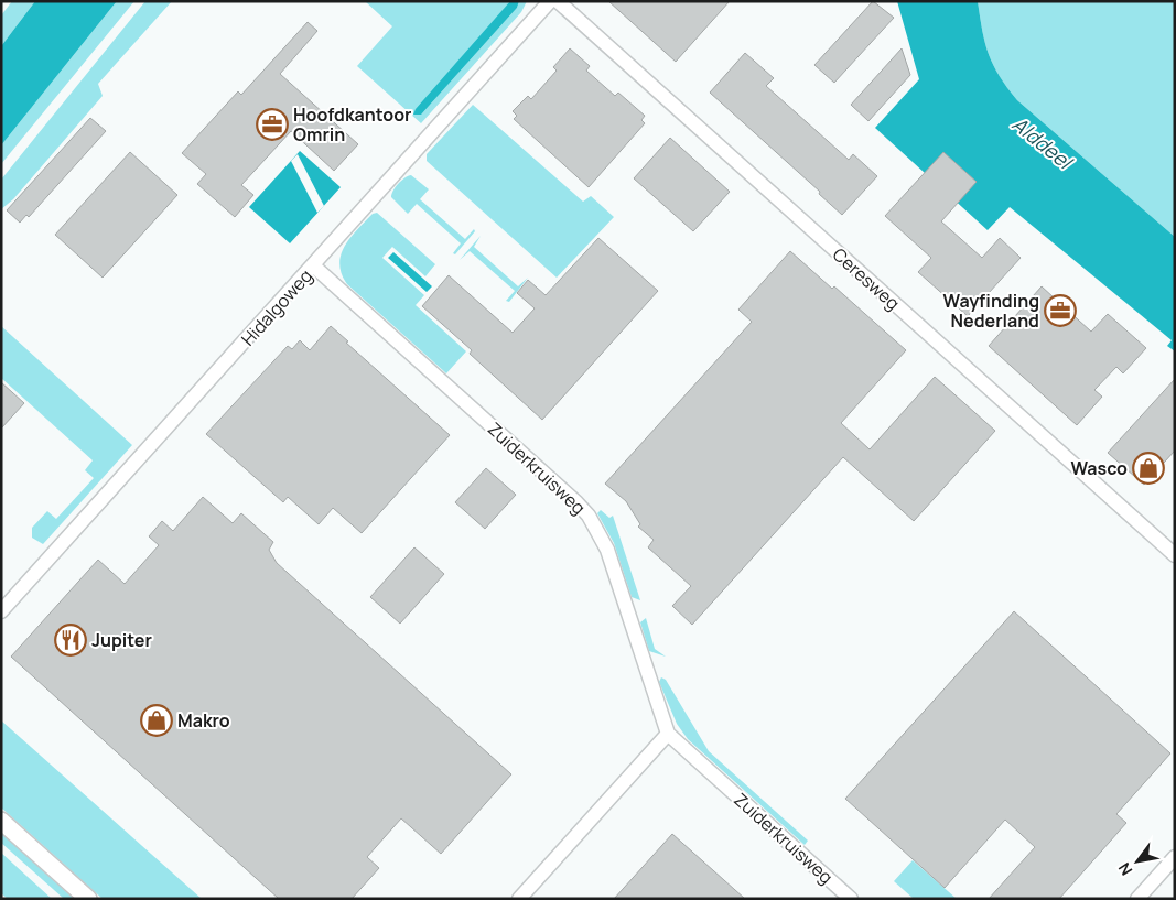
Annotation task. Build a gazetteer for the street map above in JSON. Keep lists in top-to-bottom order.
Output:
{
  "streets": {
    "street": ["Ceresweg", "Hidalgoweg", "Zuiderkruisweg"]
  },
  "crossings": [
    ["Hidalgoweg", "Zuiderkruisweg"]
  ],
  "water": ["Alddeel"],
  "places": {
    "office": ["Hoofdkantoor Omrin", "Wayfinding Nederland"],
    "shop": ["Wasco", "Makro"],
    "restaurant": ["Jupiter"]
  },
  "north": "bottom left"
}
